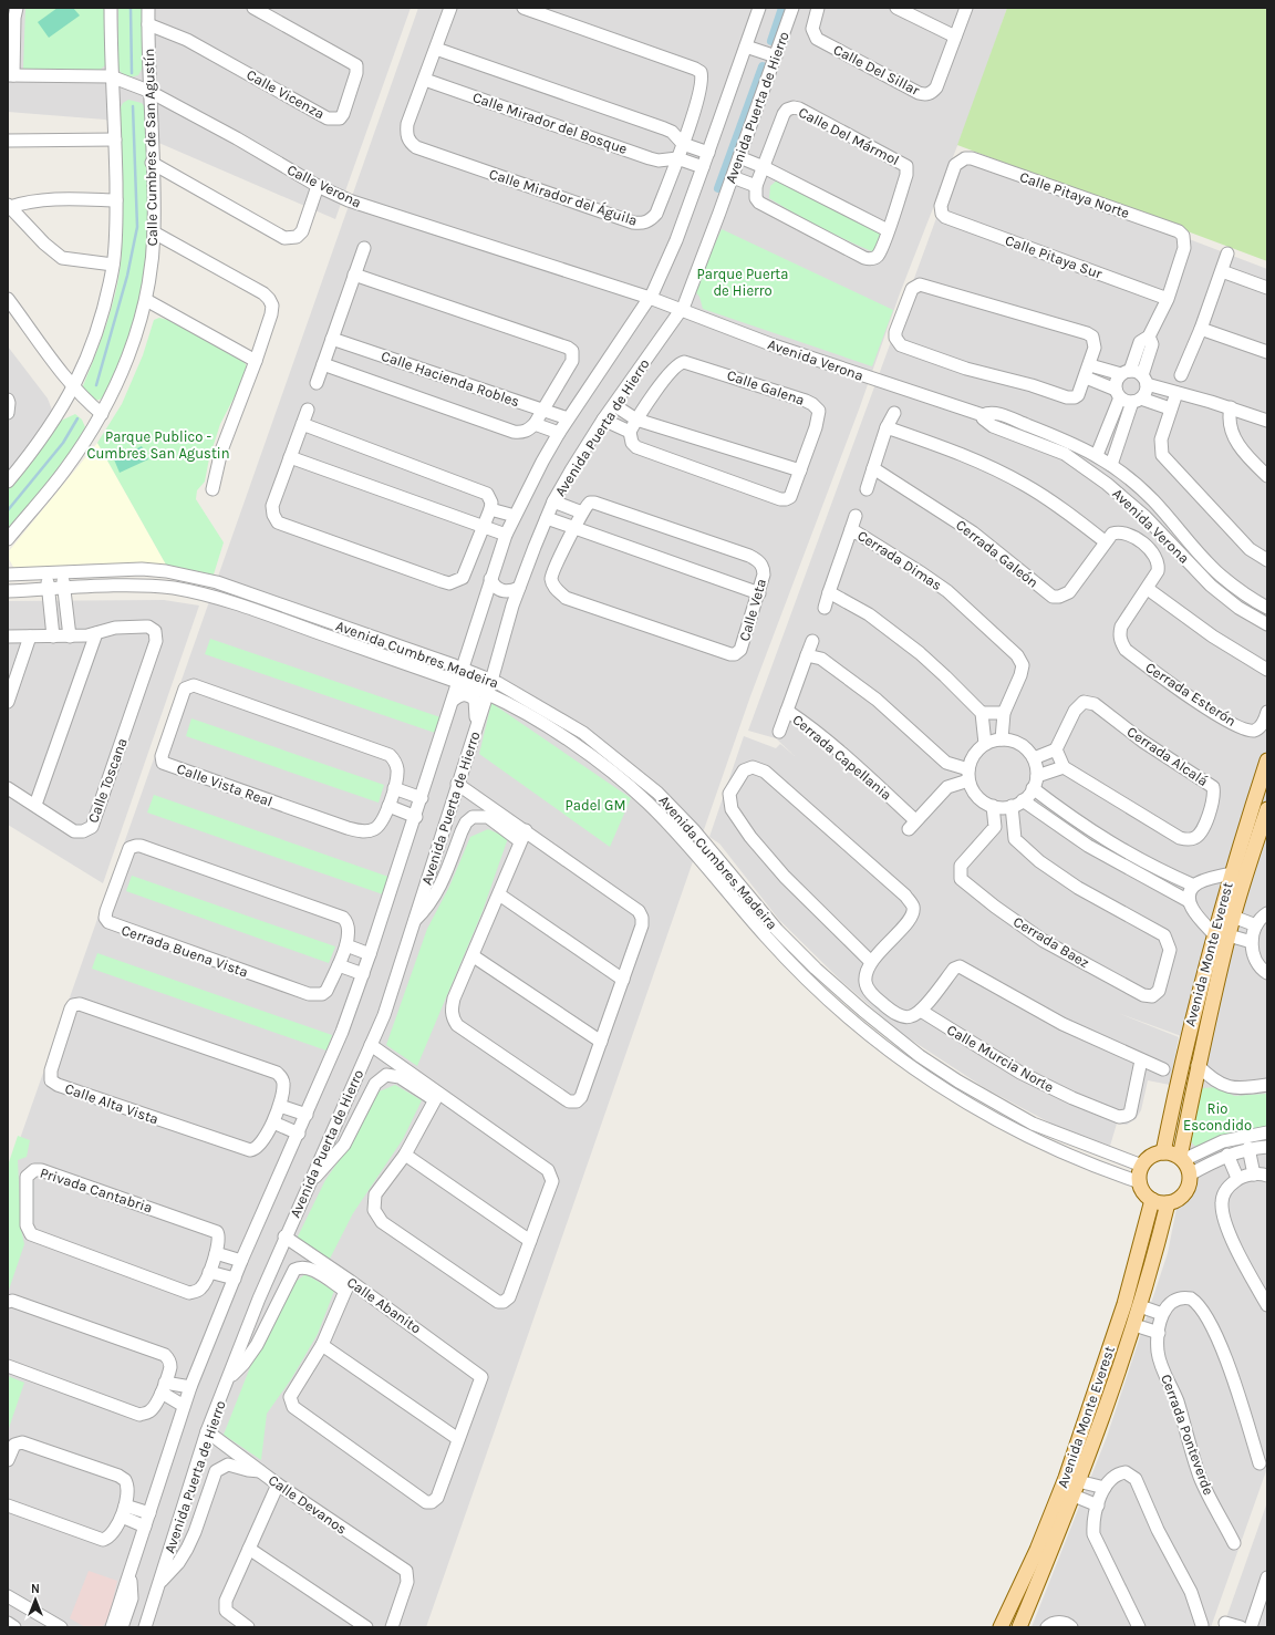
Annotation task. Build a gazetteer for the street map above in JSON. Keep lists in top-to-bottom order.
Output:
{
  "streets": {
    "main road": ["Avenida Monte Everest"],
    "street": [
      "Calle Del Sillar",
      "Calle Vicenza",
      "Avenida Puerta de Hierro",
      "Calle Mirador del Bosque",
      "Calle Del Mármol",
      "Calle Cumbres de San Agustín",
      "Calle Verona",
      "Calle Pitaya Norte",
      "Calle Mirador del Águila",
      "Calle Pitaya Sur",
      "Avenida Verona",
      "Calle Hacienda Robles",
      "Calle Galena",
      "Cerrada Galeón",
      "Cerrada Dimas",
      "Calle Veta",
      "Avenida Cumbres Madeira",
      "Cerrada Esterón",
      "Cerrada Alcalá",
      "Cerrada Capellania",
      "Calle Toscana",
      "Calle Vista Real",
      "Cerrada Baez",
      "Cerrada Buena Vista",
      "Calle Murcia Norte",
      "Calle Alta Vista",
      "Privada Cantabria",
      "Calle Abanito",
      "Cerrada Ponteverde",
      "Calle Devanos"
    ]
  },
  "crossings": [
    ["Calle Vicenza", "Calle Cumbres de San Agustín"],
    ["Avenida Puerta de Hierro", "Calle Verona"],
    ["Avenida Puerta de Hierro", "Avenida Verona"],
    ["Avenida Puerta de Hierro", "Calle Hacienda Robles"],
    ["Avenida Puerta de Hierro", "Avenida Cumbres Madeira"],
    ["Avenida Puerta de Hierro", "Calle Abanito"],
    ["Avenida Puerta de Hierro", "Calle Devanos"],
    ["Calle Mirador del Bosque", "Calle Mirador del Águila"],
    ["Calle Cumbres de San Agustín", "Calle Verona"],
    ["Calle Verona", "Avenida Verona"],
    ["Calle Pitaya Norte", "Calle Pitaya Sur"],
    ["Cerrada Galeón", "Cerrada Esterón"],
    ["Cerrada Dimas", "Cerrada Capellania"],
    ["Cerrada Dimas", "Cerrada Baez"],
    ["Avenida Cumbres Madeira", "Avenida Monte Everest"],
    ["Cerrada Capellania", "Cerrada Baez"]
  ],
  "parks": [
    "Parque Puerta de Hierro",
    "Parque Publico - Cumbres San Agustin",
    "Padel GM",
    "Rio Escondido"
  ],
  "north": "top"
}
